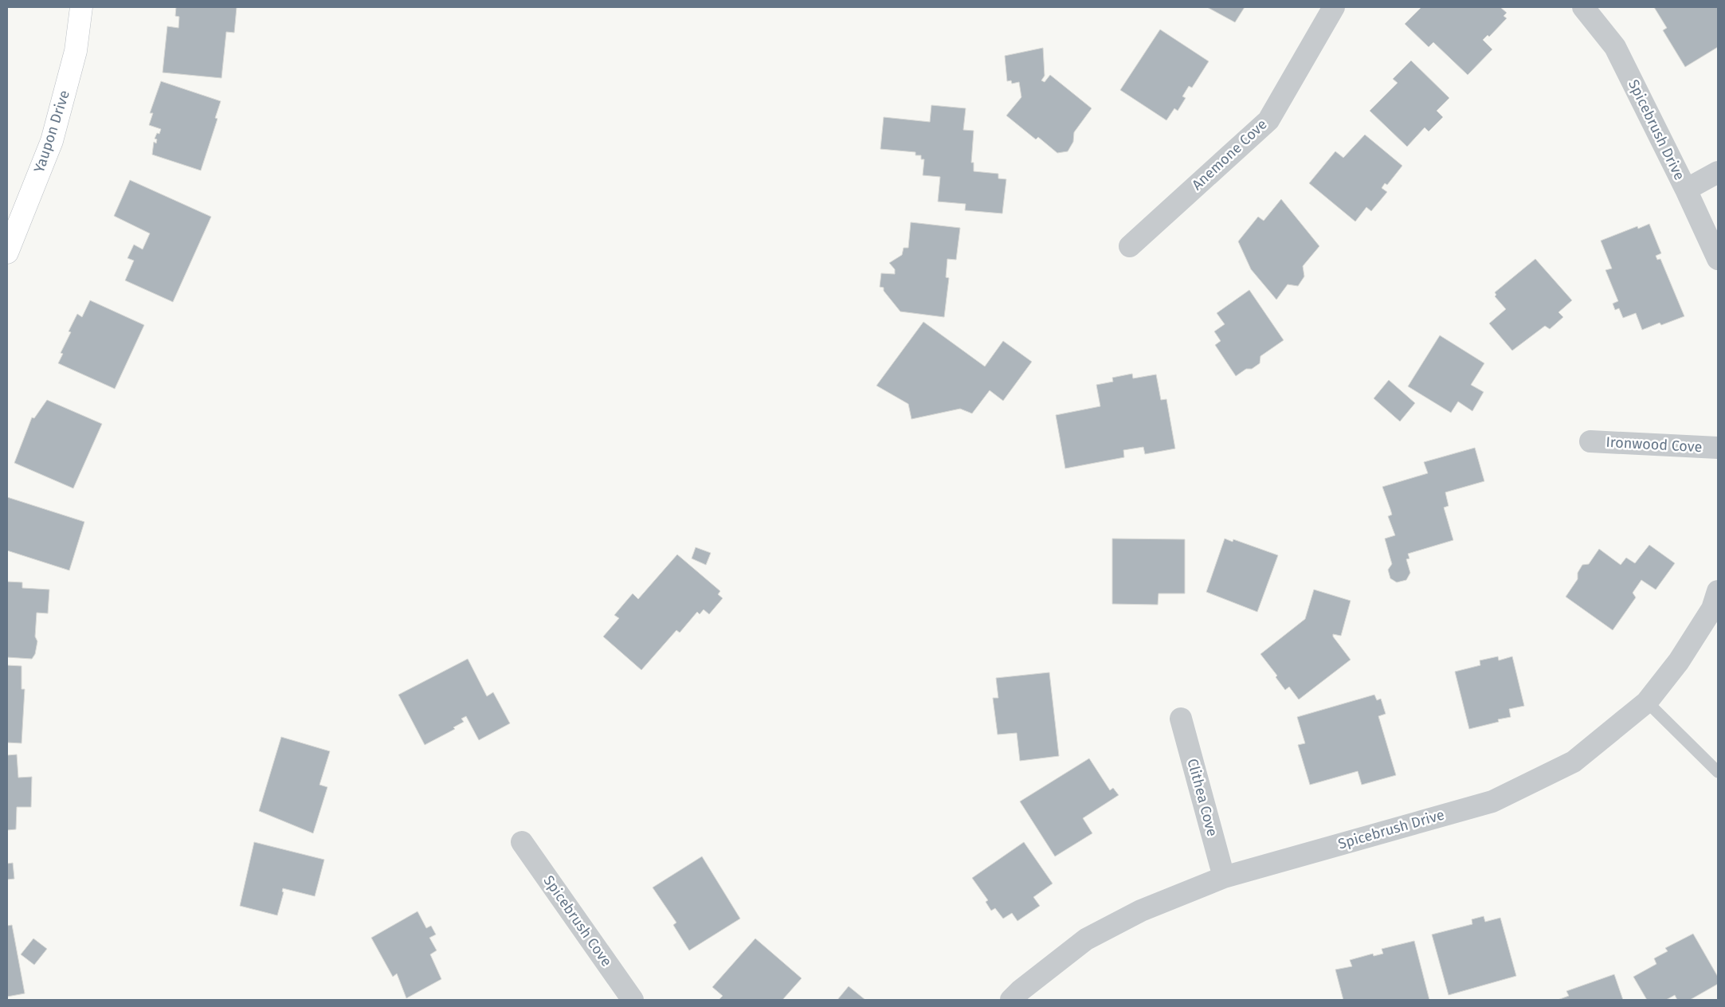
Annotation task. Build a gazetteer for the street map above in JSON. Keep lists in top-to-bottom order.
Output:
{
  "streets": {
    "street": [
      "Spicebrush Drive",
      "Yaupon Drive",
      "Anemone Cove",
      "Ironwood Cove",
      "Clithea Cove",
      "Spicebrush Cove"
    ]
  },
  "crossings": [
    ["Spicebrush Drive", "Clithea Cove"]
  ]
}
